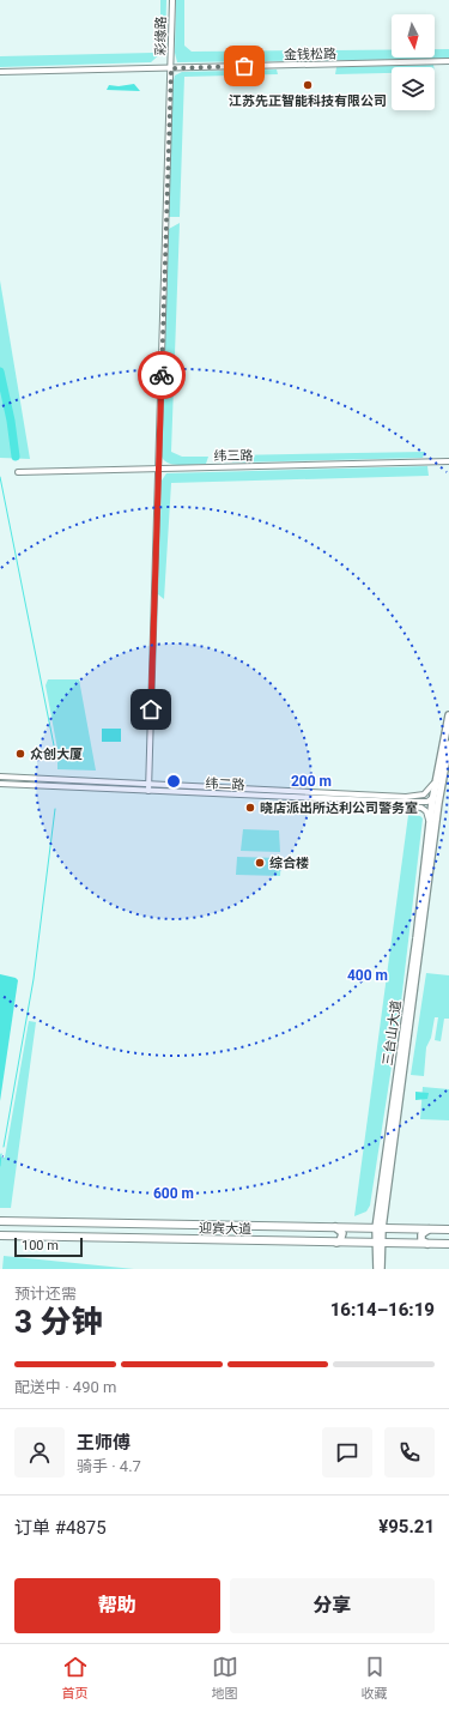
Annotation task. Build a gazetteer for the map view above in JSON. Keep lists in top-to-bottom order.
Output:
{
  "streets": {
    "highway": ["迎宾大道"],
    "main road": ["三台山大道"],
    "street": [
      "彩缘路",
      "金钱松路",
      "纬三路",
      "纬二路"
    ]
  },
  "crossings": [
    ["彩缘路", "金钱松路"],
    ["彩缘路", "纬三路"],
    ["彩缘路", "纬二路"],
    ["纬二路", "三台山大道"],
    ["三台山大道", "迎宾大道"]
  ],
  "places": [
    "江苏先正智能科技有限公司",
    "众创大厦",
    "晓店派出所达利公司警务室",
    "综合楼"
  ],
  "scale_bar": "100 m",
  "north": "bottom",
  "page": {
    "scale": "100 m",
    "heading": ["3 分钟", "预计还需", "16:14–16:19"],
    "panel": [
      "王师傅",
      "骑手 · 4.7",
      "订单 #4875",
      "¥95.21"
    ],
    "bar": "配送中 · 490 m",
    "buttons": ["帮助", "分享"],
    "tabs": ["首页", "地图", "收藏"]
  },
  "rings": ["200 m", "400 m", "600 m"]
}
